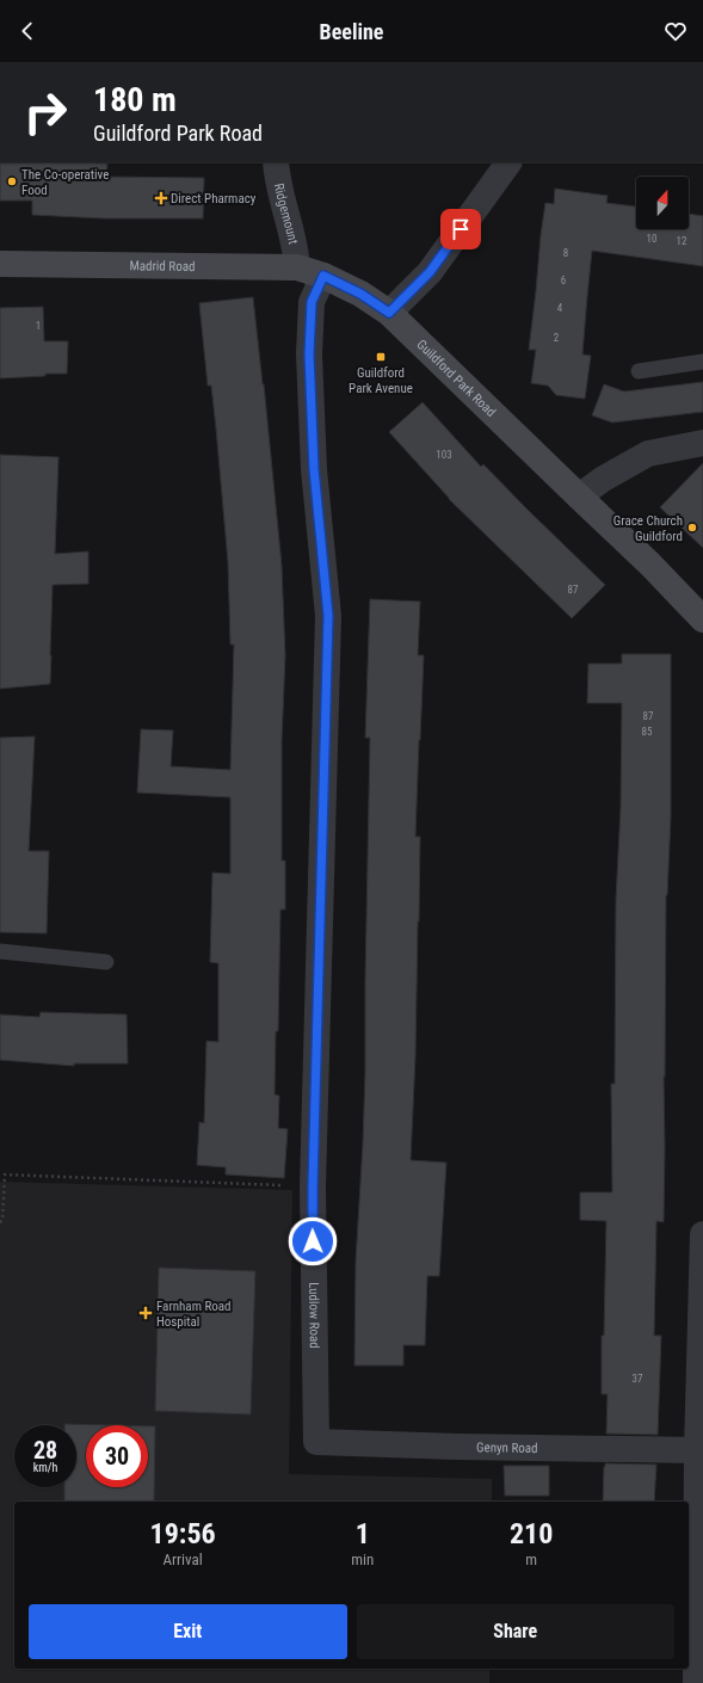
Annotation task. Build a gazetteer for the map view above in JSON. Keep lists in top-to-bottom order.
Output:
{
  "streets": {
    "street": [
      "Ridgemount",
      "Madrid Road",
      "Guildford Park Road",
      "Ludlow Road",
      "Genyn Road"
    ]
  },
  "crossings": [
    ["Ridgemount", "Madrid Road"],
    ["Madrid Road", "Guildford Park Road"],
    ["Madrid Road", "Ludlow Road"],
    ["Guildford Park Road", "Ludlow Road"],
    ["Ludlow Road", "Genyn Road"]
  ],
  "places": {
    "other": ["The Co-operative Food", "Grace Church Guildford"],
    "health": ["Direct Pharmacy", "Farnham Road Hospital"],
    "transit": ["Guildford Park Avenue"]
  },
  "house_numbers": [
    "10",
    "12",
    "8",
    "6",
    "4",
    "1",
    "2",
    "103",
    "87",
    "87",
    "85",
    "37"
  ],
  "north": "top",
  "page": {
    "header": "Beeline",
    "turn": ["180 m", "Guildford Park Road"],
    "speed": "28 km/h",
    "limit": "30",
    "eta": [
      "19:56",
      "Arrival",
      "1",
      "min",
      "210",
      "m"
    ],
    "buttons": ["Exit", "Share"]
  }
}
